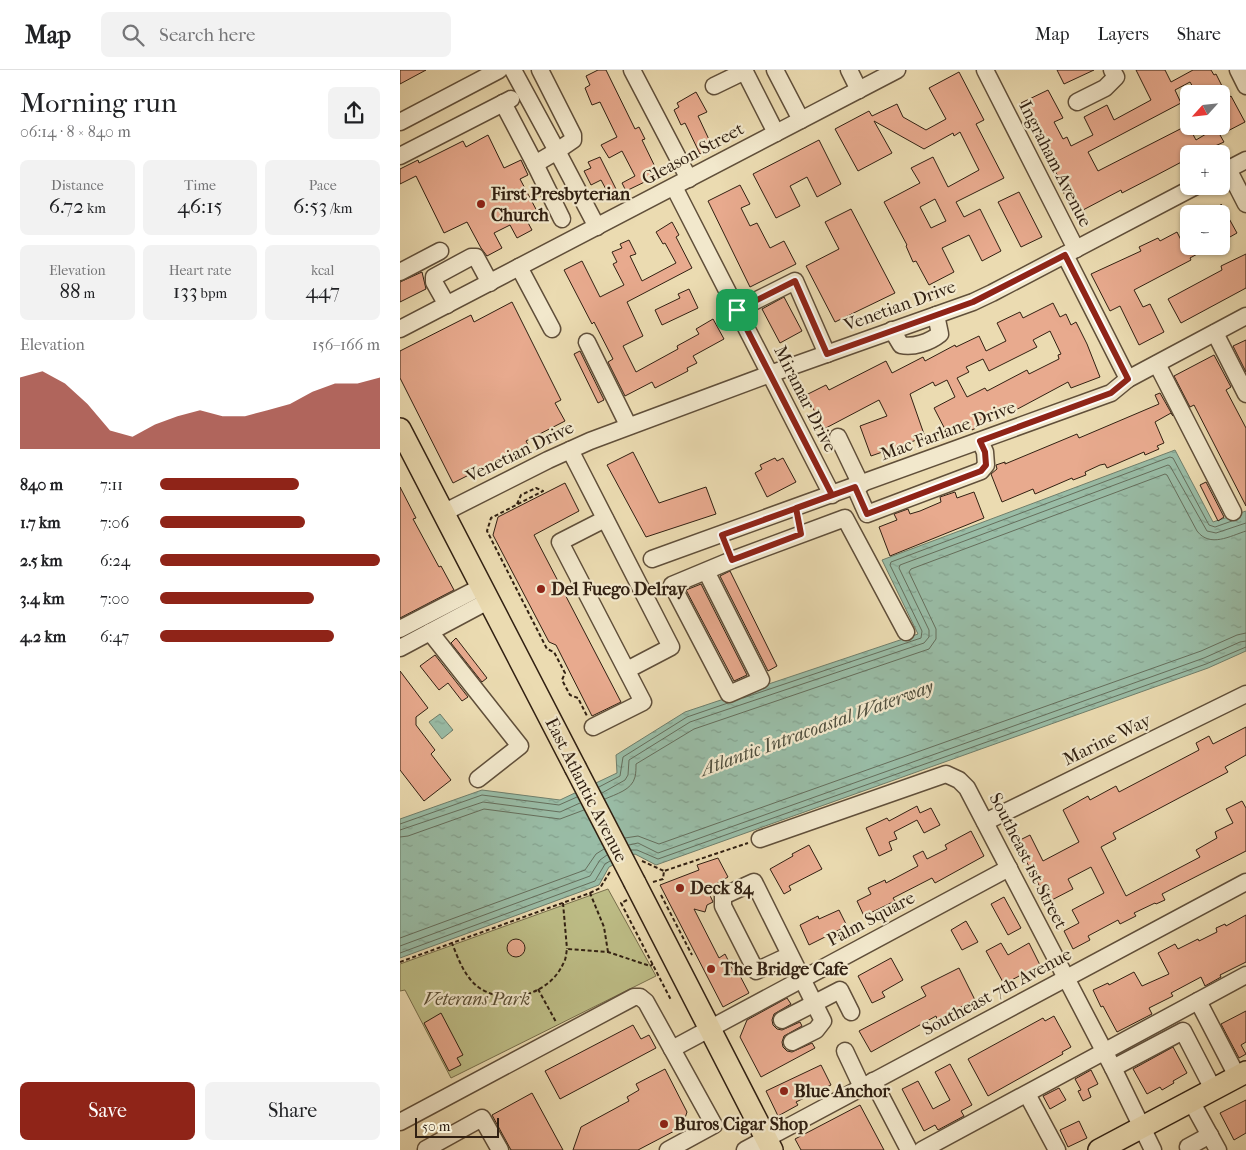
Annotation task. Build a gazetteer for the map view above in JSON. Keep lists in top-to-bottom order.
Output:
{
  "streets": {
    "main road": ["East Atlantic Avenue"],
    "street": [
      "Gleason Street",
      "Ingraham Avenue",
      "Venetian Drive",
      "Miramar Drive",
      "Mac Farlane Drive",
      "Marine Way",
      "Southeast 1st Street",
      "Palm Square",
      "Southeast 7th Avenue"
    ]
  },
  "crossings": [
    ["Gleason Street", "Miramar Drive"],
    ["Ingraham Avenue", "Venetian Drive"],
    ["Ingraham Avenue", "Mac Farlane Drive"],
    ["Venetian Drive", "Miramar Drive"],
    ["Venetian Drive", "East Atlantic Avenue"],
    ["Miramar Drive", "Mac Farlane Drive"],
    ["Marine Way", "Southeast 1st Street"],
    ["East Atlantic Avenue", "Palm Square"],
    ["East Atlantic Avenue", "Southeast 7th Avenue"],
    ["Southeast 1st Street", "Palm Square"],
    ["Southeast 1st Street", "Southeast 7th Avenue"]
  ],
  "water": ["Atlantic Intracoastal Waterway"],
  "parks": ["Veterans Park"],
  "places": [
    "First Presbyterian Church",
    "Del Fuego Delray",
    "Deck 84",
    "The Bridge Cafe",
    "Blue Anchor",
    "Buros Cigar Shop"
  ],
  "scale_bar": "50 m",
  "north": "bottom left",
  "page": {
    "header": "Map",
    "search": "Search here",
    "nav": ["Map", "Layers", "Share"],
    "heading": ["Morning run", "06:14 · 8 × 840 m"],
    "map_buttons": ["+", "−"],
    "stats": [
      ["Distance", "6.72 km"],
      ["Time", "46:15"],
      ["Pace", "6:53 /km"],
      ["Elevation", "88 m"],
      ["Heart rate", "133 bpm"],
      ["kcal", "447"]
    ],
    "chart": ["Elevation", "156–166 m"],
    "list": [
      {
        "name": "840 m",
        "note": "7:11"
      },
      {
        "name": "1.7 km",
        "note": "7:06"
      },
      {
        "name": "2.5 km",
        "note": "6:24"
      },
      {
        "name": "3.4 km",
        "note": "7:00"
      },
      {
        "name": "4.2 km",
        "note": "6:47"
      }
    ],
    "buttons": ["Save", "Share"],
    "scale": "50 m"
  }
}
